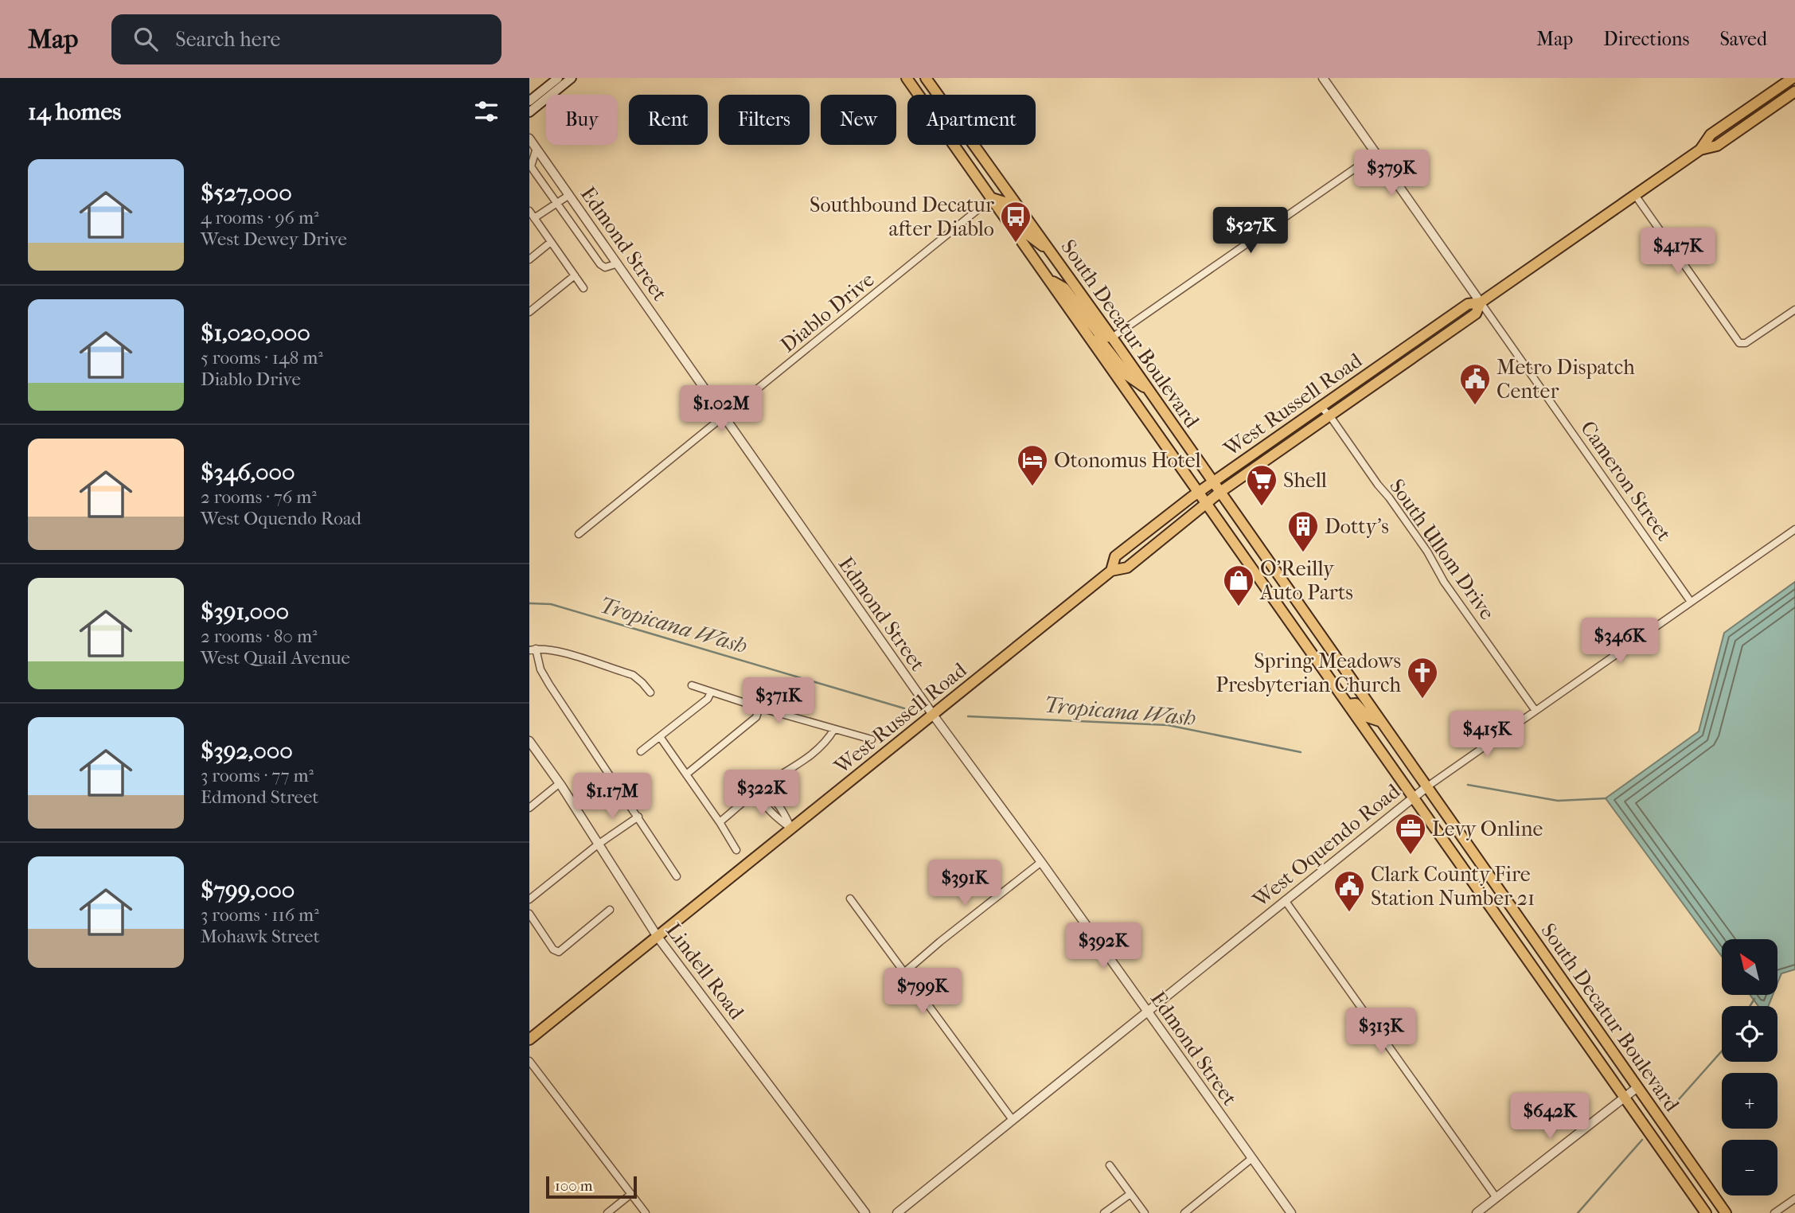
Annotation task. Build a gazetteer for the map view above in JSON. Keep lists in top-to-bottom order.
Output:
{
  "streets": {
    "main road": ["South Decatur Boulevard", "West Russell Road"],
    "street": [
      "Edmond Street",
      "Diablo Drive",
      "Cameron Street",
      "South Ullom Drive",
      "West Oquendo Road",
      "Lindell Road"
    ]
  },
  "crossings": [
    ["Edmond Street", "Diablo Drive"],
    ["Edmond Street", "West Russell Road"],
    ["Edmond Street", "West Oquendo Road"],
    ["Diablo Drive", "South Decatur Boulevard"],
    ["South Decatur Boulevard", "West Russell Road"],
    ["South Decatur Boulevard", "West Oquendo Road"],
    ["West Russell Road", "Cameron Street"],
    ["West Russell Road", "South Ullom Drive"],
    ["West Russell Road", "Lindell Road"],
    ["Cameron Street", "West Oquendo Road"],
    ["South Ullom Drive", "West Oquendo Road"]
  ],
  "water": ["Tropicana Wash"],
  "places": {
    "bus stop": ["Southbound Decatur after Diablo"],
    "public building": ["Metro Dispatch Center", "Clark County Fire Station Number 21"],
    "hotel": ["Otonomus Hotel"],
    "supermarket": ["Shell"],
    "building": ["Dotty’s"],
    "shop": ["O'Reilly Auto Parts"],
    "church": ["Spring Meadows Presbyterian Church"],
    "office": ["Levy Online"]
  },
  "scale_bar": "100 m",
  "north": "top left",
  "page": {
    "header": "Map",
    "search": "Search here",
    "nav": ["Map", "Directions", "Saved"],
    "heading": "14 homes",
    "chip": [
      "Buy",
      "Rent",
      "Filters",
      "New",
      "Apartment"
    ],
    "list": [
      {
        "name": "$527,000",
        "note": "4 rooms · 96 m² · West Dewey Drive"
      },
      {
        "name": "$1,020,000",
        "note": "5 rooms · 148 m² · Diablo Drive"
      },
      {
        "name": "$346,000",
        "note": "2 rooms · 76 m² · West Oquendo Road"
      },
      {
        "name": "$391,000",
        "note": "2 rooms · 80 m² · West Quail Avenue"
      },
      {
        "name": "$392,000",
        "note": "3 rooms · 77 m² · Edmond Street"
      },
      {
        "name": "$799,000",
        "note": "3 rooms · 116 m² · Mohawk Street"
      }
    ],
    "price": [
      "$379K",
      "$527K",
      "$417K",
      "$1.02M",
      "$346K",
      "$371K",
      "$415K",
      "$322K",
      "$1.17M",
      "$391K",
      "$392K",
      "$799K",
      "$313K",
      "$642K"
    ],
    "map_buttons": ["+", "−"],
    "scale": "100 m"
  }
}
